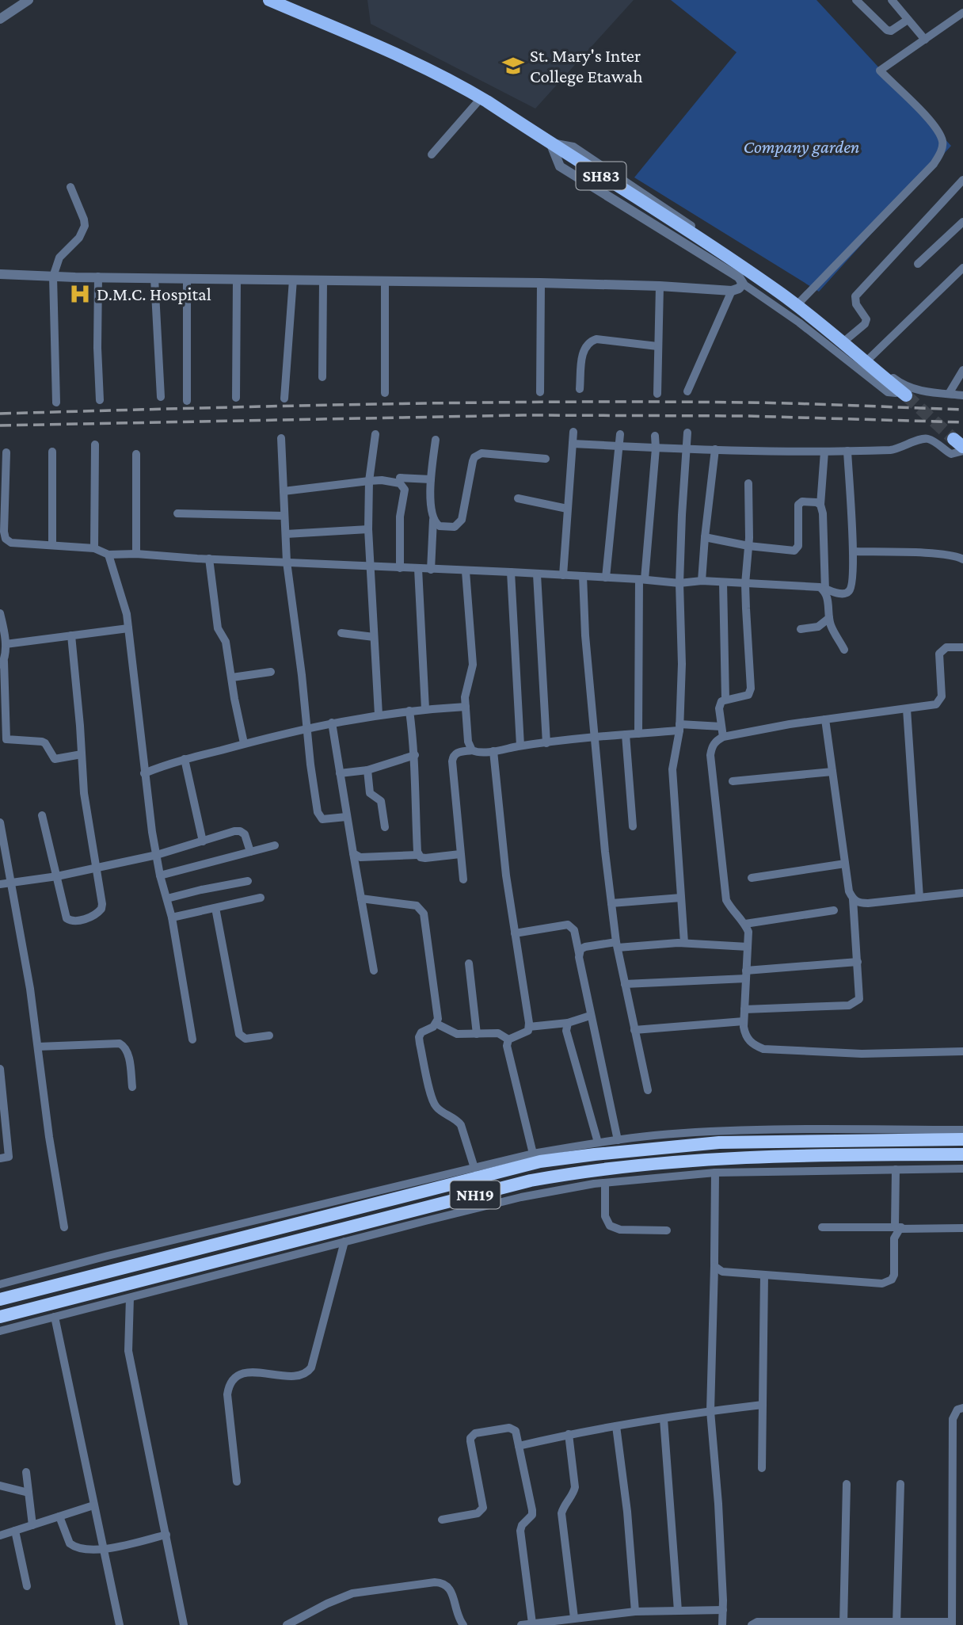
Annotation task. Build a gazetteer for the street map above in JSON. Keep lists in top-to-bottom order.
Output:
{
  "streets": {
    "highway": ["NH19"],
    "main road": ["SH83"]
  },
  "parks": ["Company garden"],
  "places": {
    "school or university": ["St. Mary's Inter College Etawah"],
    "hospital": ["D.M.C. Hospital"]
  }
}
